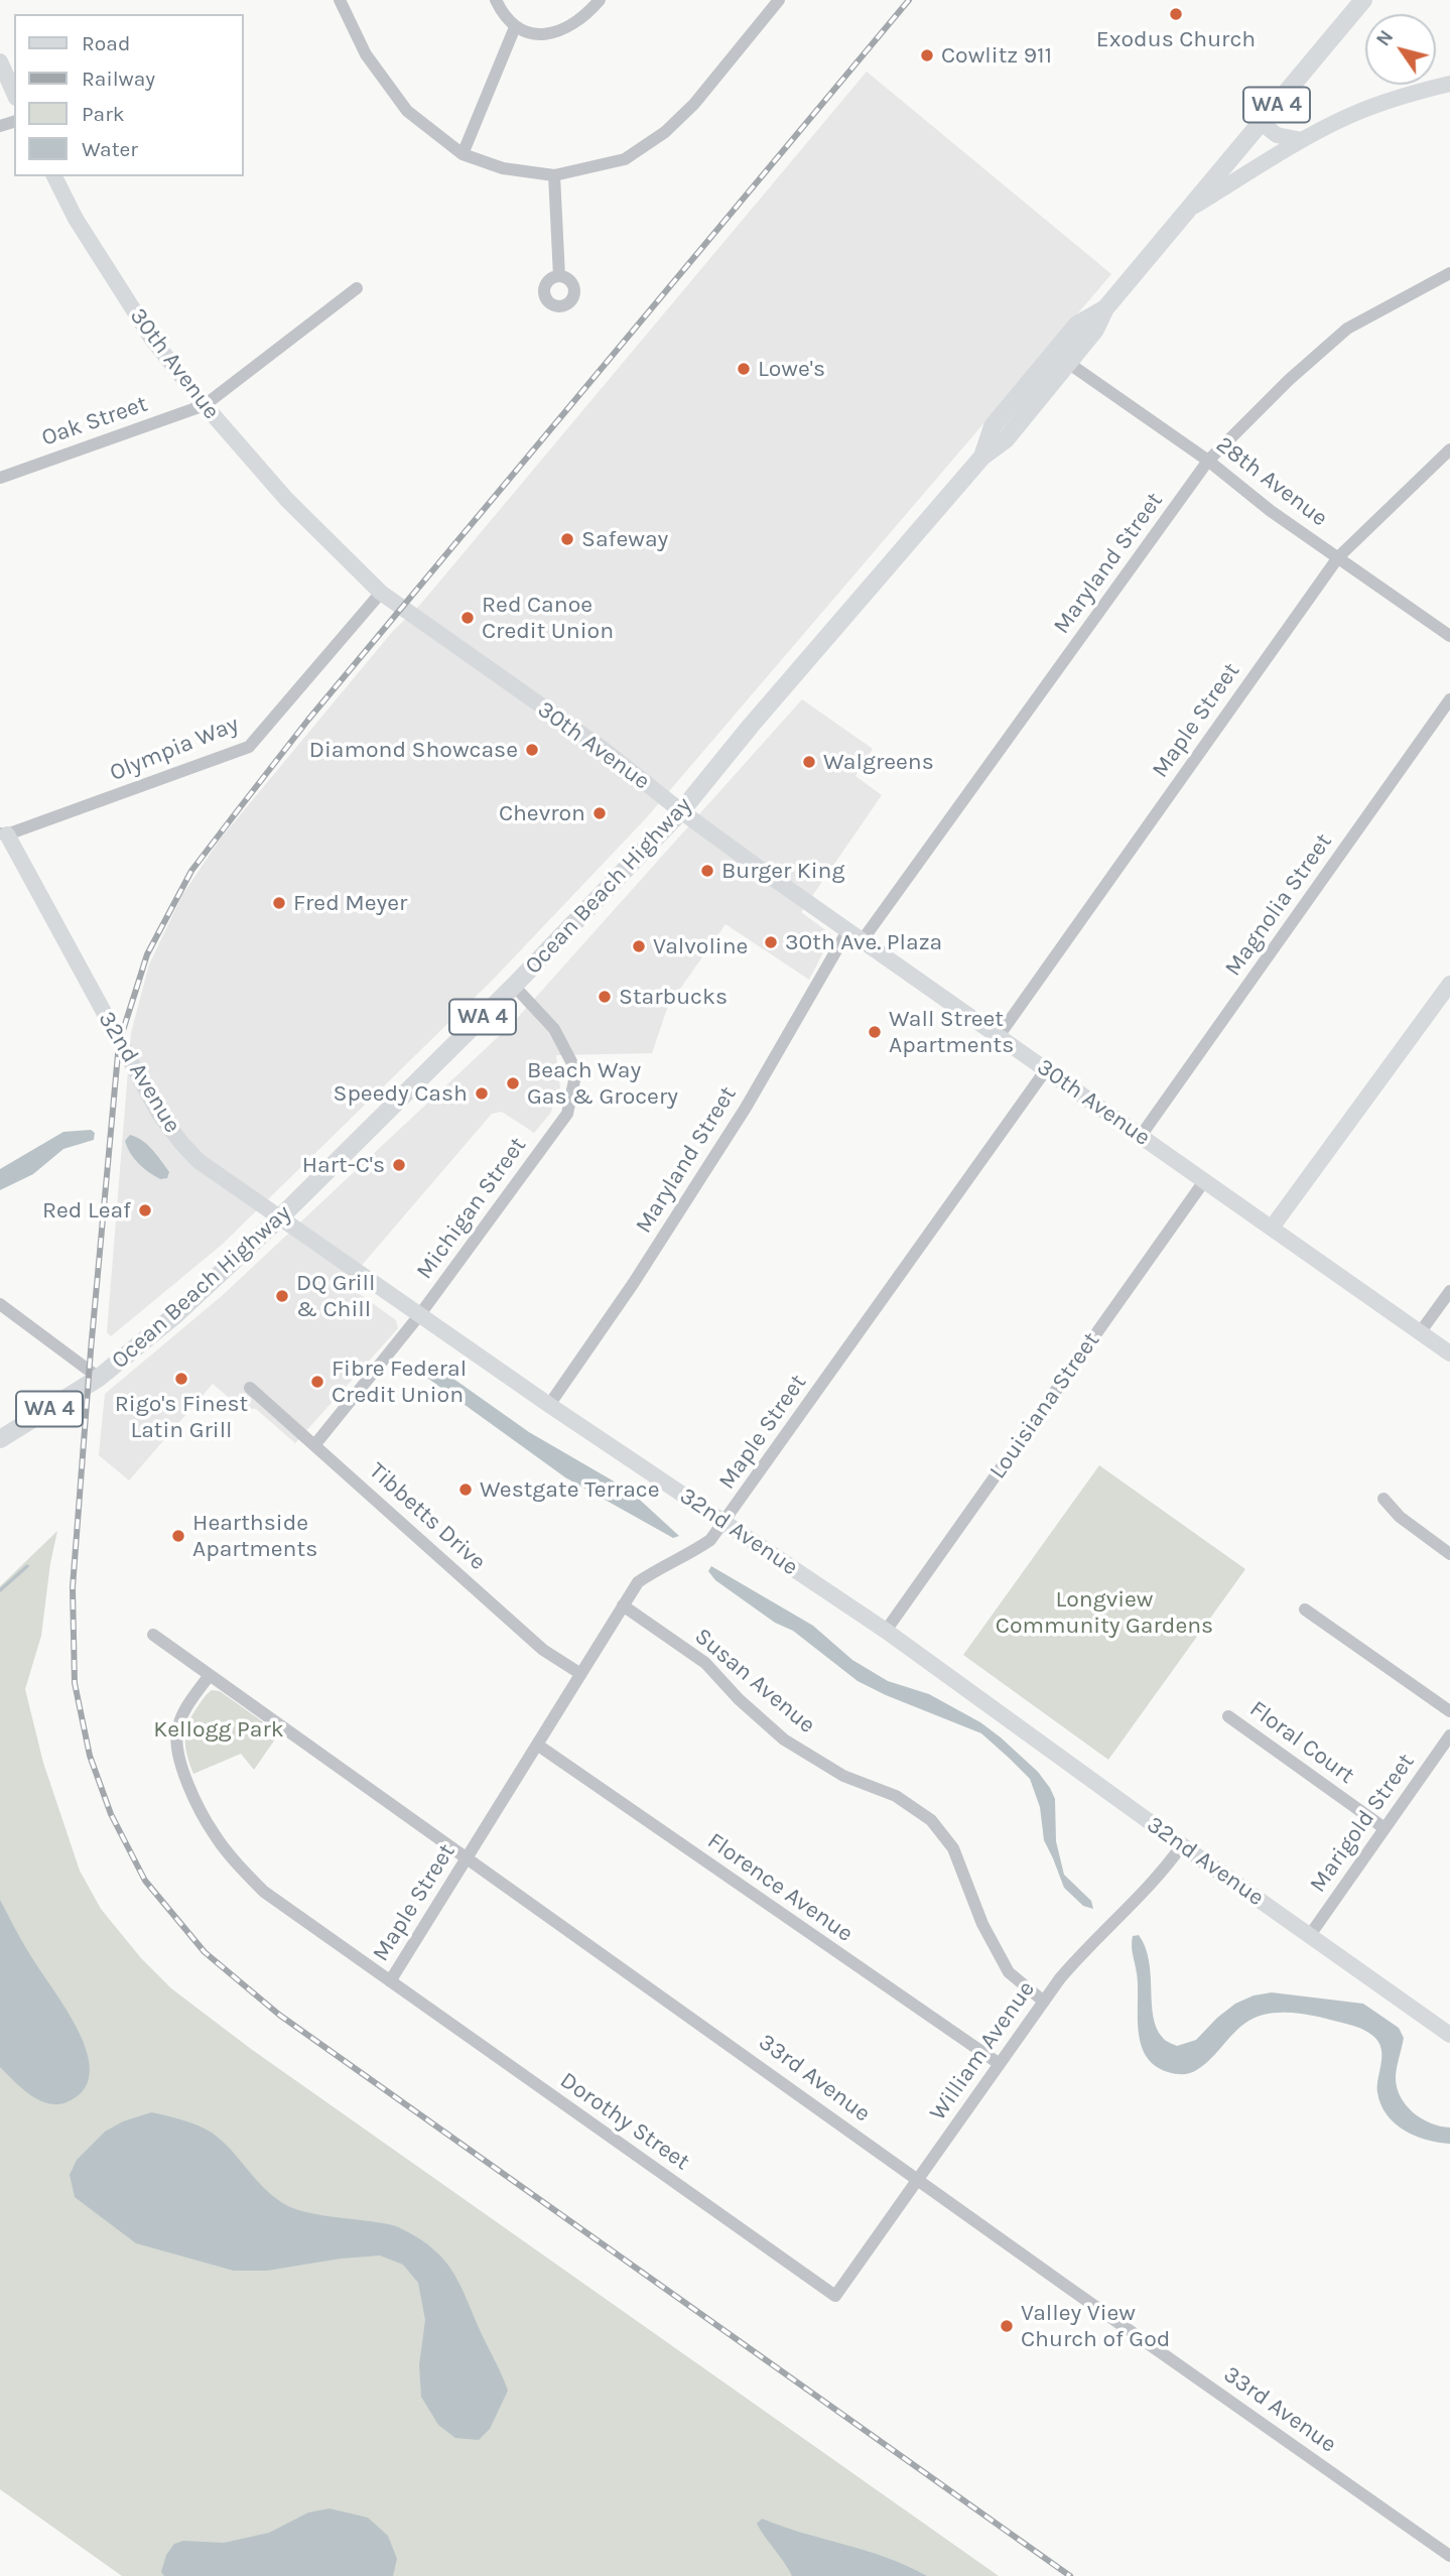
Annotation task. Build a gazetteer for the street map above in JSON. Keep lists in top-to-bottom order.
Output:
{
  "streets": {
    "main road": ["WA 4", "Ocean Beach Highway"],
    "street": [
      "30th Avenue",
      "Oak Street",
      "28th Avenue",
      "Maryland Street",
      "Maple Street",
      "Olympia Way",
      "Magnolia Street",
      "32nd Avenue",
      "Michigan Street",
      "Louisiana Street",
      "Tibbetts Drive",
      "Susan Avenue",
      "Floral Court",
      "Marigold Street",
      "Florence Avenue",
      "William Avenue",
      "33rd Avenue",
      "Dorothy Street"
    ]
  },
  "crossings": [
    ["30th Avenue", "Oak Street"],
    ["30th Avenue", "Maryland Street"],
    ["30th Avenue", "Maple Street"],
    ["30th Avenue", "Olympia Way"],
    ["30th Avenue", "Ocean Beach Highway"],
    ["30th Avenue", "Magnolia Street"],
    ["30th Avenue", "Louisiana Street"],
    ["28th Avenue", "Maryland Street"],
    ["28th Avenue", "Maple Street"],
    ["28th Avenue", "Ocean Beach Highway"],
    ["Maryland Street", "32nd Avenue"],
    ["Maple Street", "32nd Avenue"],
    ["Maple Street", "Tibbetts Drive"],
    ["Maple Street", "Susan Avenue"],
    ["Maple Street", "Florence Avenue"],
    ["Maple Street", "33rd Avenue"],
    ["Maple Street", "Dorothy Street"],
    ["Olympia Way", "32nd Avenue"],
    ["Ocean Beach Highway", "32nd Avenue"],
    ["Ocean Beach Highway", "Michigan Street"],
    ["32nd Avenue", "Michigan Street"],
    ["32nd Avenue", "Louisiana Street"],
    ["32nd Avenue", "Marigold Street"],
    ["32nd Avenue", "William Avenue"],
    ["Michigan Street", "Tibbetts Drive"],
    ["Susan Avenue", "William Avenue"],
    ["Floral Court", "Marigold Street"],
    ["Florence Avenue", "William Avenue"],
    ["William Avenue", "33rd Avenue"],
    ["William Avenue", "Dorothy Street"],
    ["33rd Avenue", "Dorothy Street"]
  ],
  "parks": ["Longview Community Gardens", "Kellogg Park"],
  "places": [
    "Exodus Church",
    "Cowlitz 911",
    "Lowe's",
    "Safeway",
    "Red Canoe Credit Union",
    "Diamond Showcase",
    "Walgreens",
    "Chevron",
    "Burger King",
    "Fred Meyer",
    "30th Ave. Plaza",
    "Valvoline",
    "Starbucks",
    "Wall Street Apartments",
    "Beach Way Gas & Grocery",
    "Speedy Cash",
    "Hart-C's",
    "Red Leaf",
    "DQ Grill & Chill",
    "Rigo's Finest Latin Grill",
    "Fibre Federal Credit Union",
    "Westgate Terrace",
    "Hearthside Apartments",
    "Valley View Church of God"
  ],
  "legend": [
    "Road",
    "Railway",
    "Park",
    "Water"
  ],
  "north": "top left"
}
